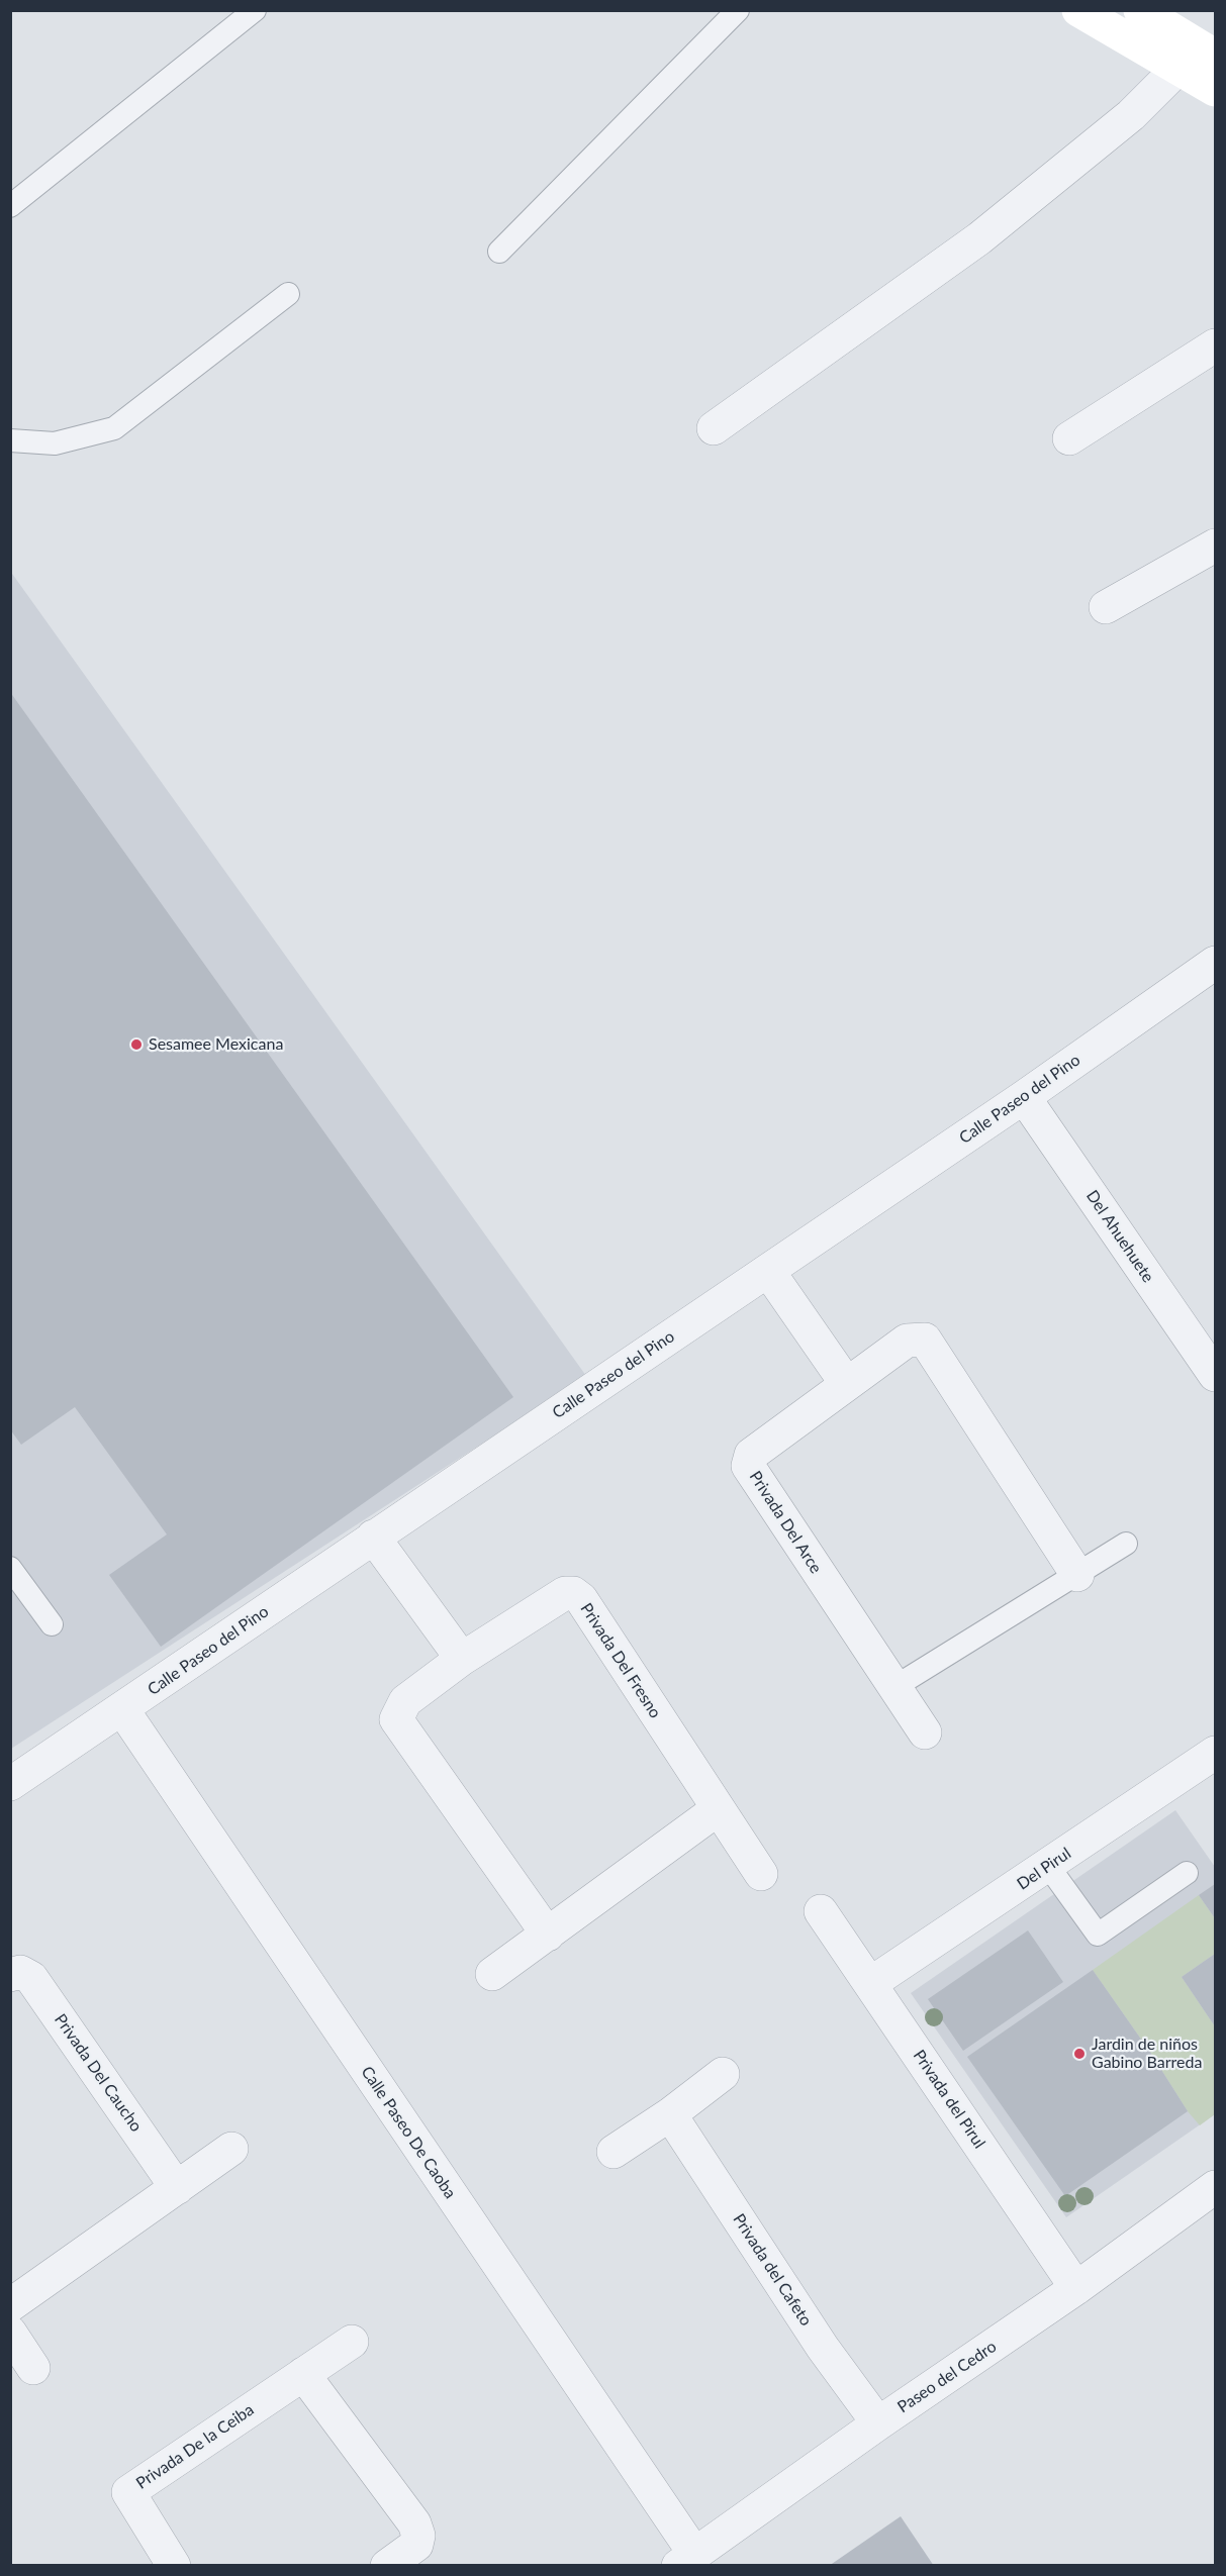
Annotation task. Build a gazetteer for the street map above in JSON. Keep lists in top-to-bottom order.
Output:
{
  "streets": {
    "street": [
      "Calle Paseo del Pino",
      "Del Ahuehuete",
      "Privada Del Arce",
      "Privada Del Fresno",
      "Del Pirul",
      "Privada Del Caucho",
      "Privada del Pirul",
      "Calle Paseo De Caoba",
      "Privada del Cafeto",
      "Paseo del Cedro",
      "Privada De la Ceiba"
    ]
  },
  "crossings": [
    ["Calle Paseo del Pino", "Del Ahuehuete"],
    ["Calle Paseo del Pino", "Calle Paseo De Caoba"],
    ["Del Pirul", "Privada del Pirul"],
    ["Privada del Pirul", "Paseo del Cedro"],
    ["Calle Paseo De Caoba", "Paseo del Cedro"],
    ["Privada del Cafeto", "Paseo del Cedro"]
  ],
  "places": ["Sesamee Mexicana", "Jardin de niños Gabino Barreda"]
}
